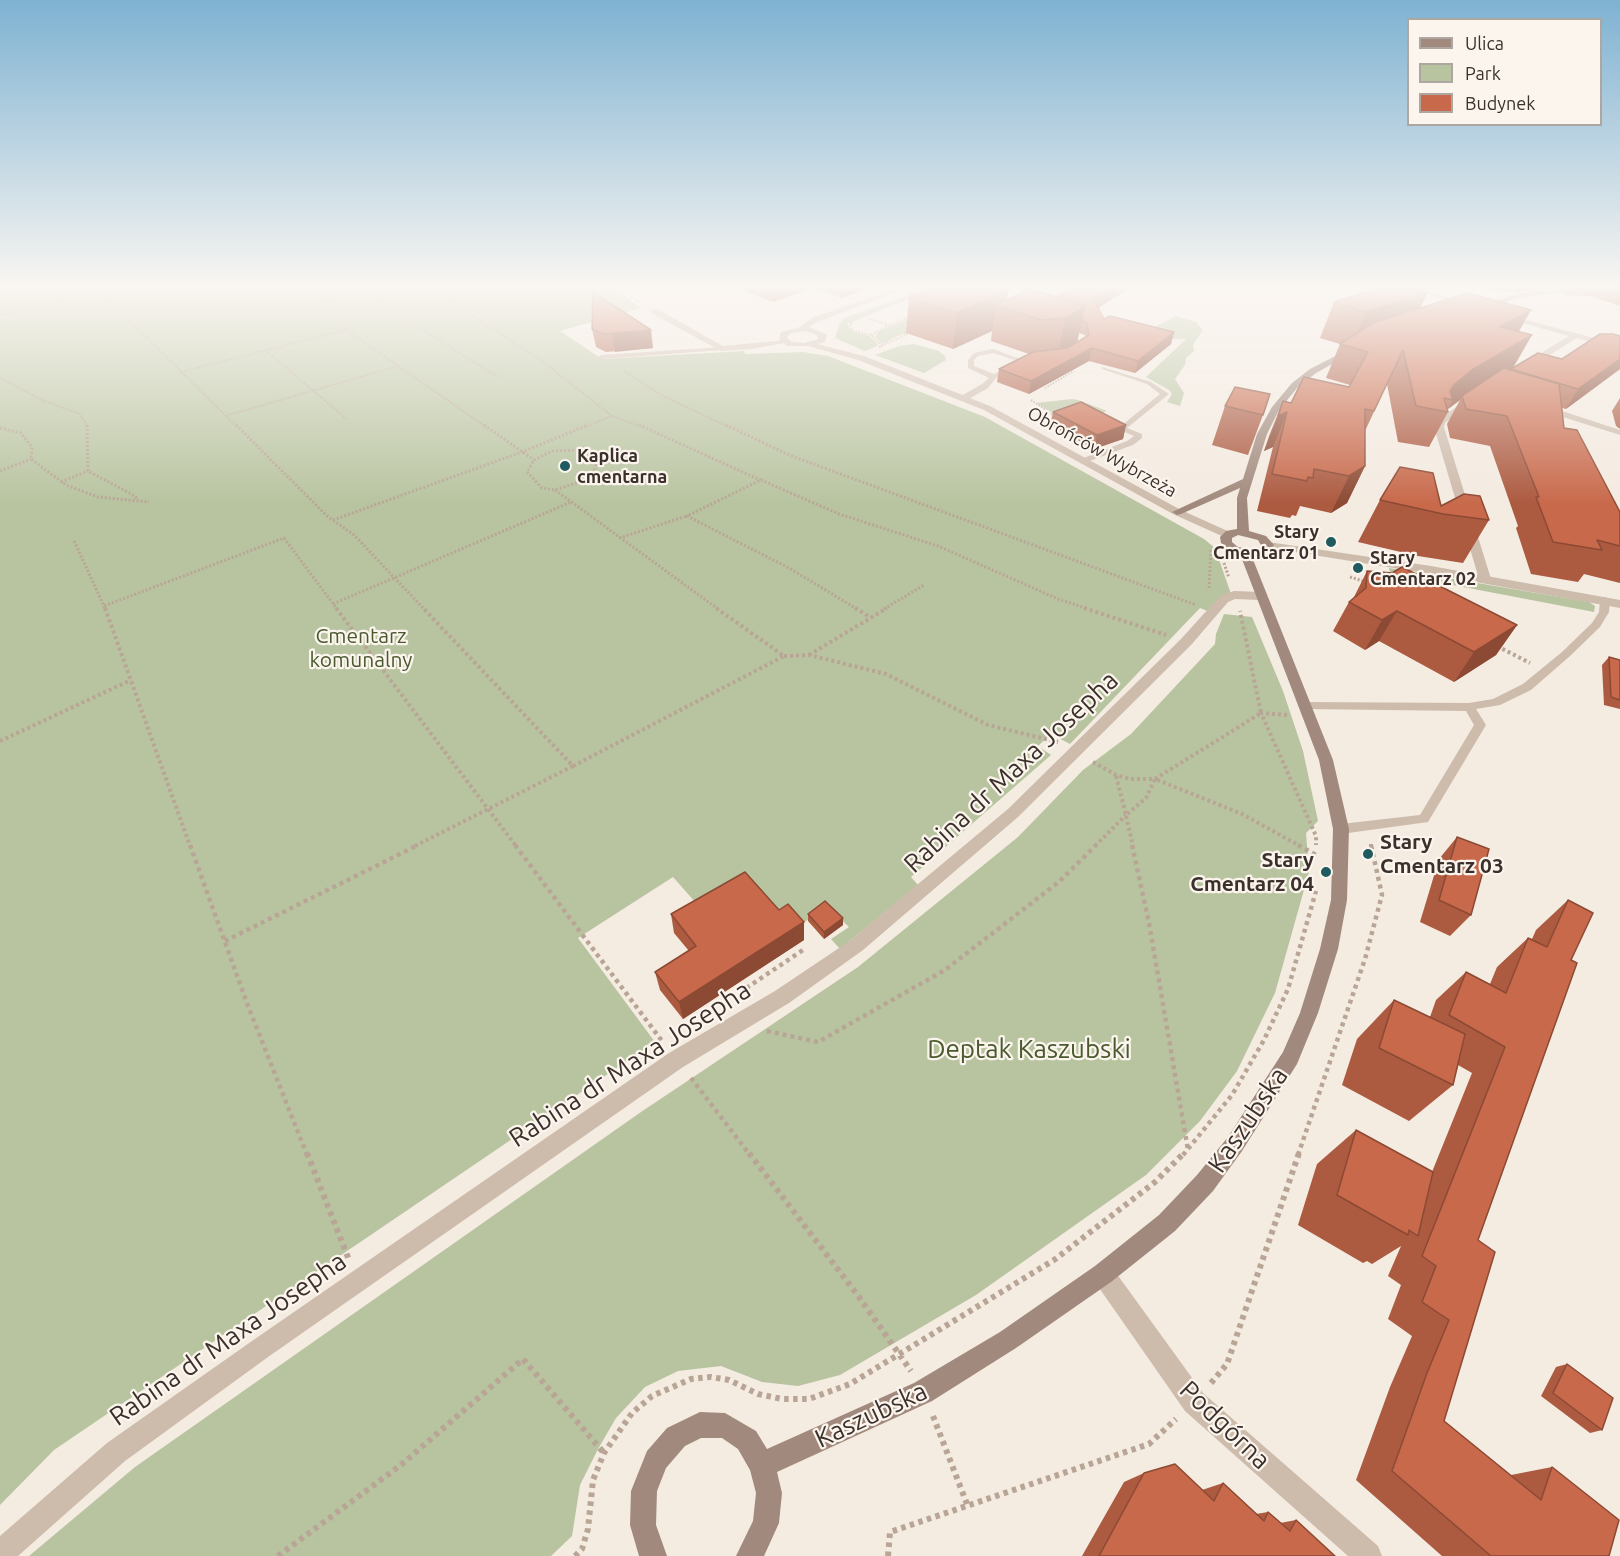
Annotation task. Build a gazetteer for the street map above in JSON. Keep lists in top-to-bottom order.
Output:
{
  "streets": {
    "main road": ["Kaszubska"],
    "street": ["Obrońców Wybrzeża", "Rabina dr Maxa Josepha", "Podgórna"]
  },
  "crossings": [
    ["Kaszubska", "Podgórna"]
  ],
  "parks": ["Cmentarz komunalny", "Deptak Kaszubski"],
  "places": [
    "Kaplica cmentarna",
    "Stary Cmentarz 01",
    "Stary Cmentarz 02",
    "Stary Cmentarz 03",
    "Stary Cmentarz 04"
  ],
  "legend": ["Ulica", "Park", "Budynek"]
}
